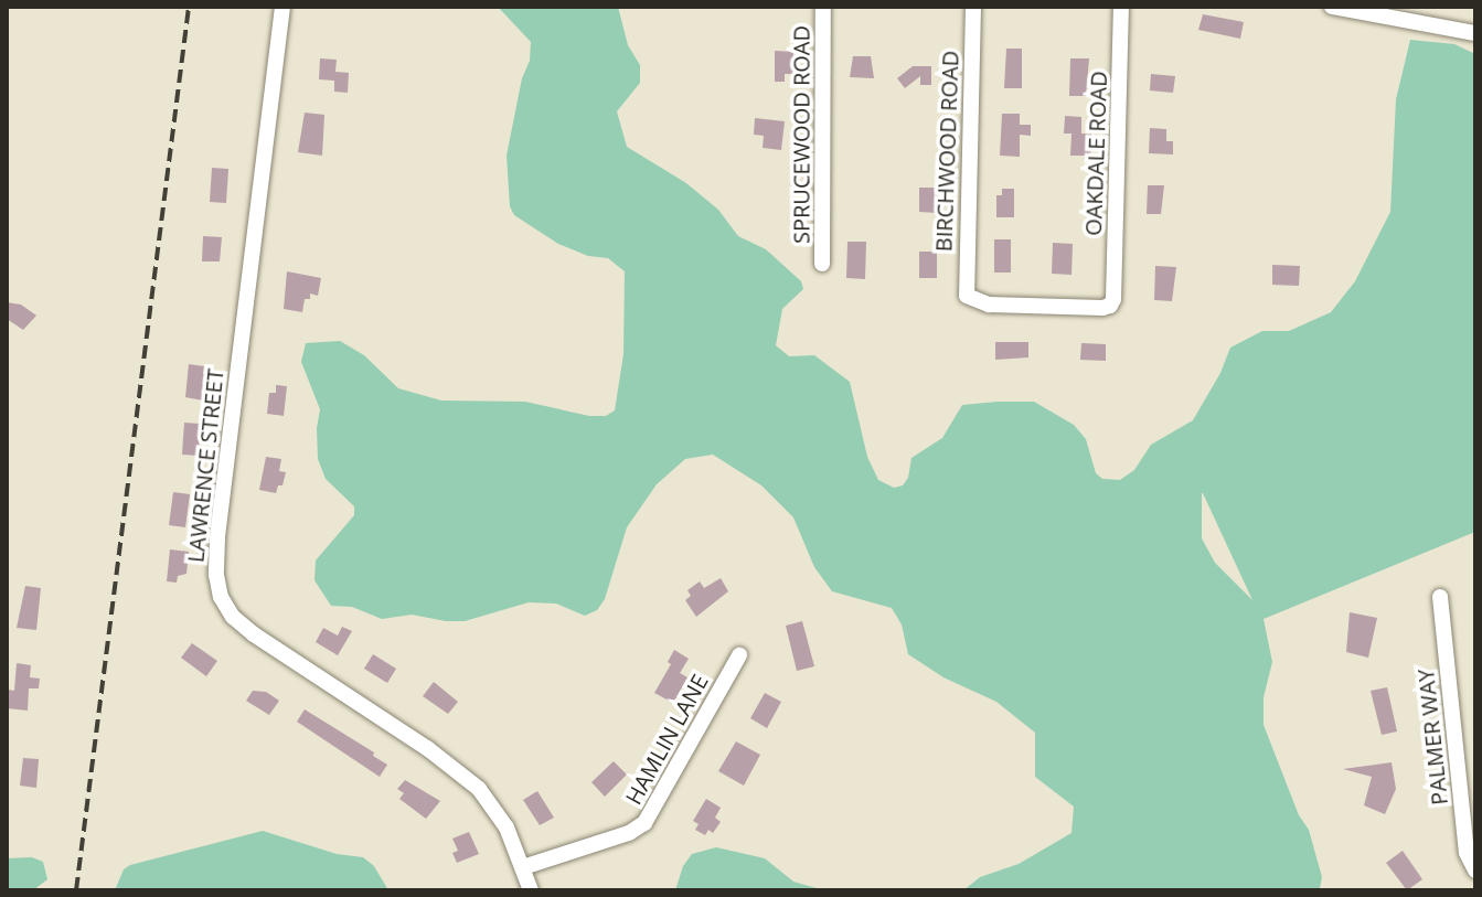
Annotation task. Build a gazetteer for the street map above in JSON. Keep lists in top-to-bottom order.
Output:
{
  "streets": {
    "street": [
      "SPRUCEWOOD ROAD",
      "BIRCHWOOD ROAD",
      "OAKDALE ROAD",
      "LAWRENCE STREET",
      "PALMER WAY",
      "HAMLIN LANE"
    ]
  },
  "crossings": [
    ["BIRCHWOOD ROAD", "OAKDALE ROAD"],
    ["LAWRENCE STREET", "HAMLIN LANE"]
  ]
}
